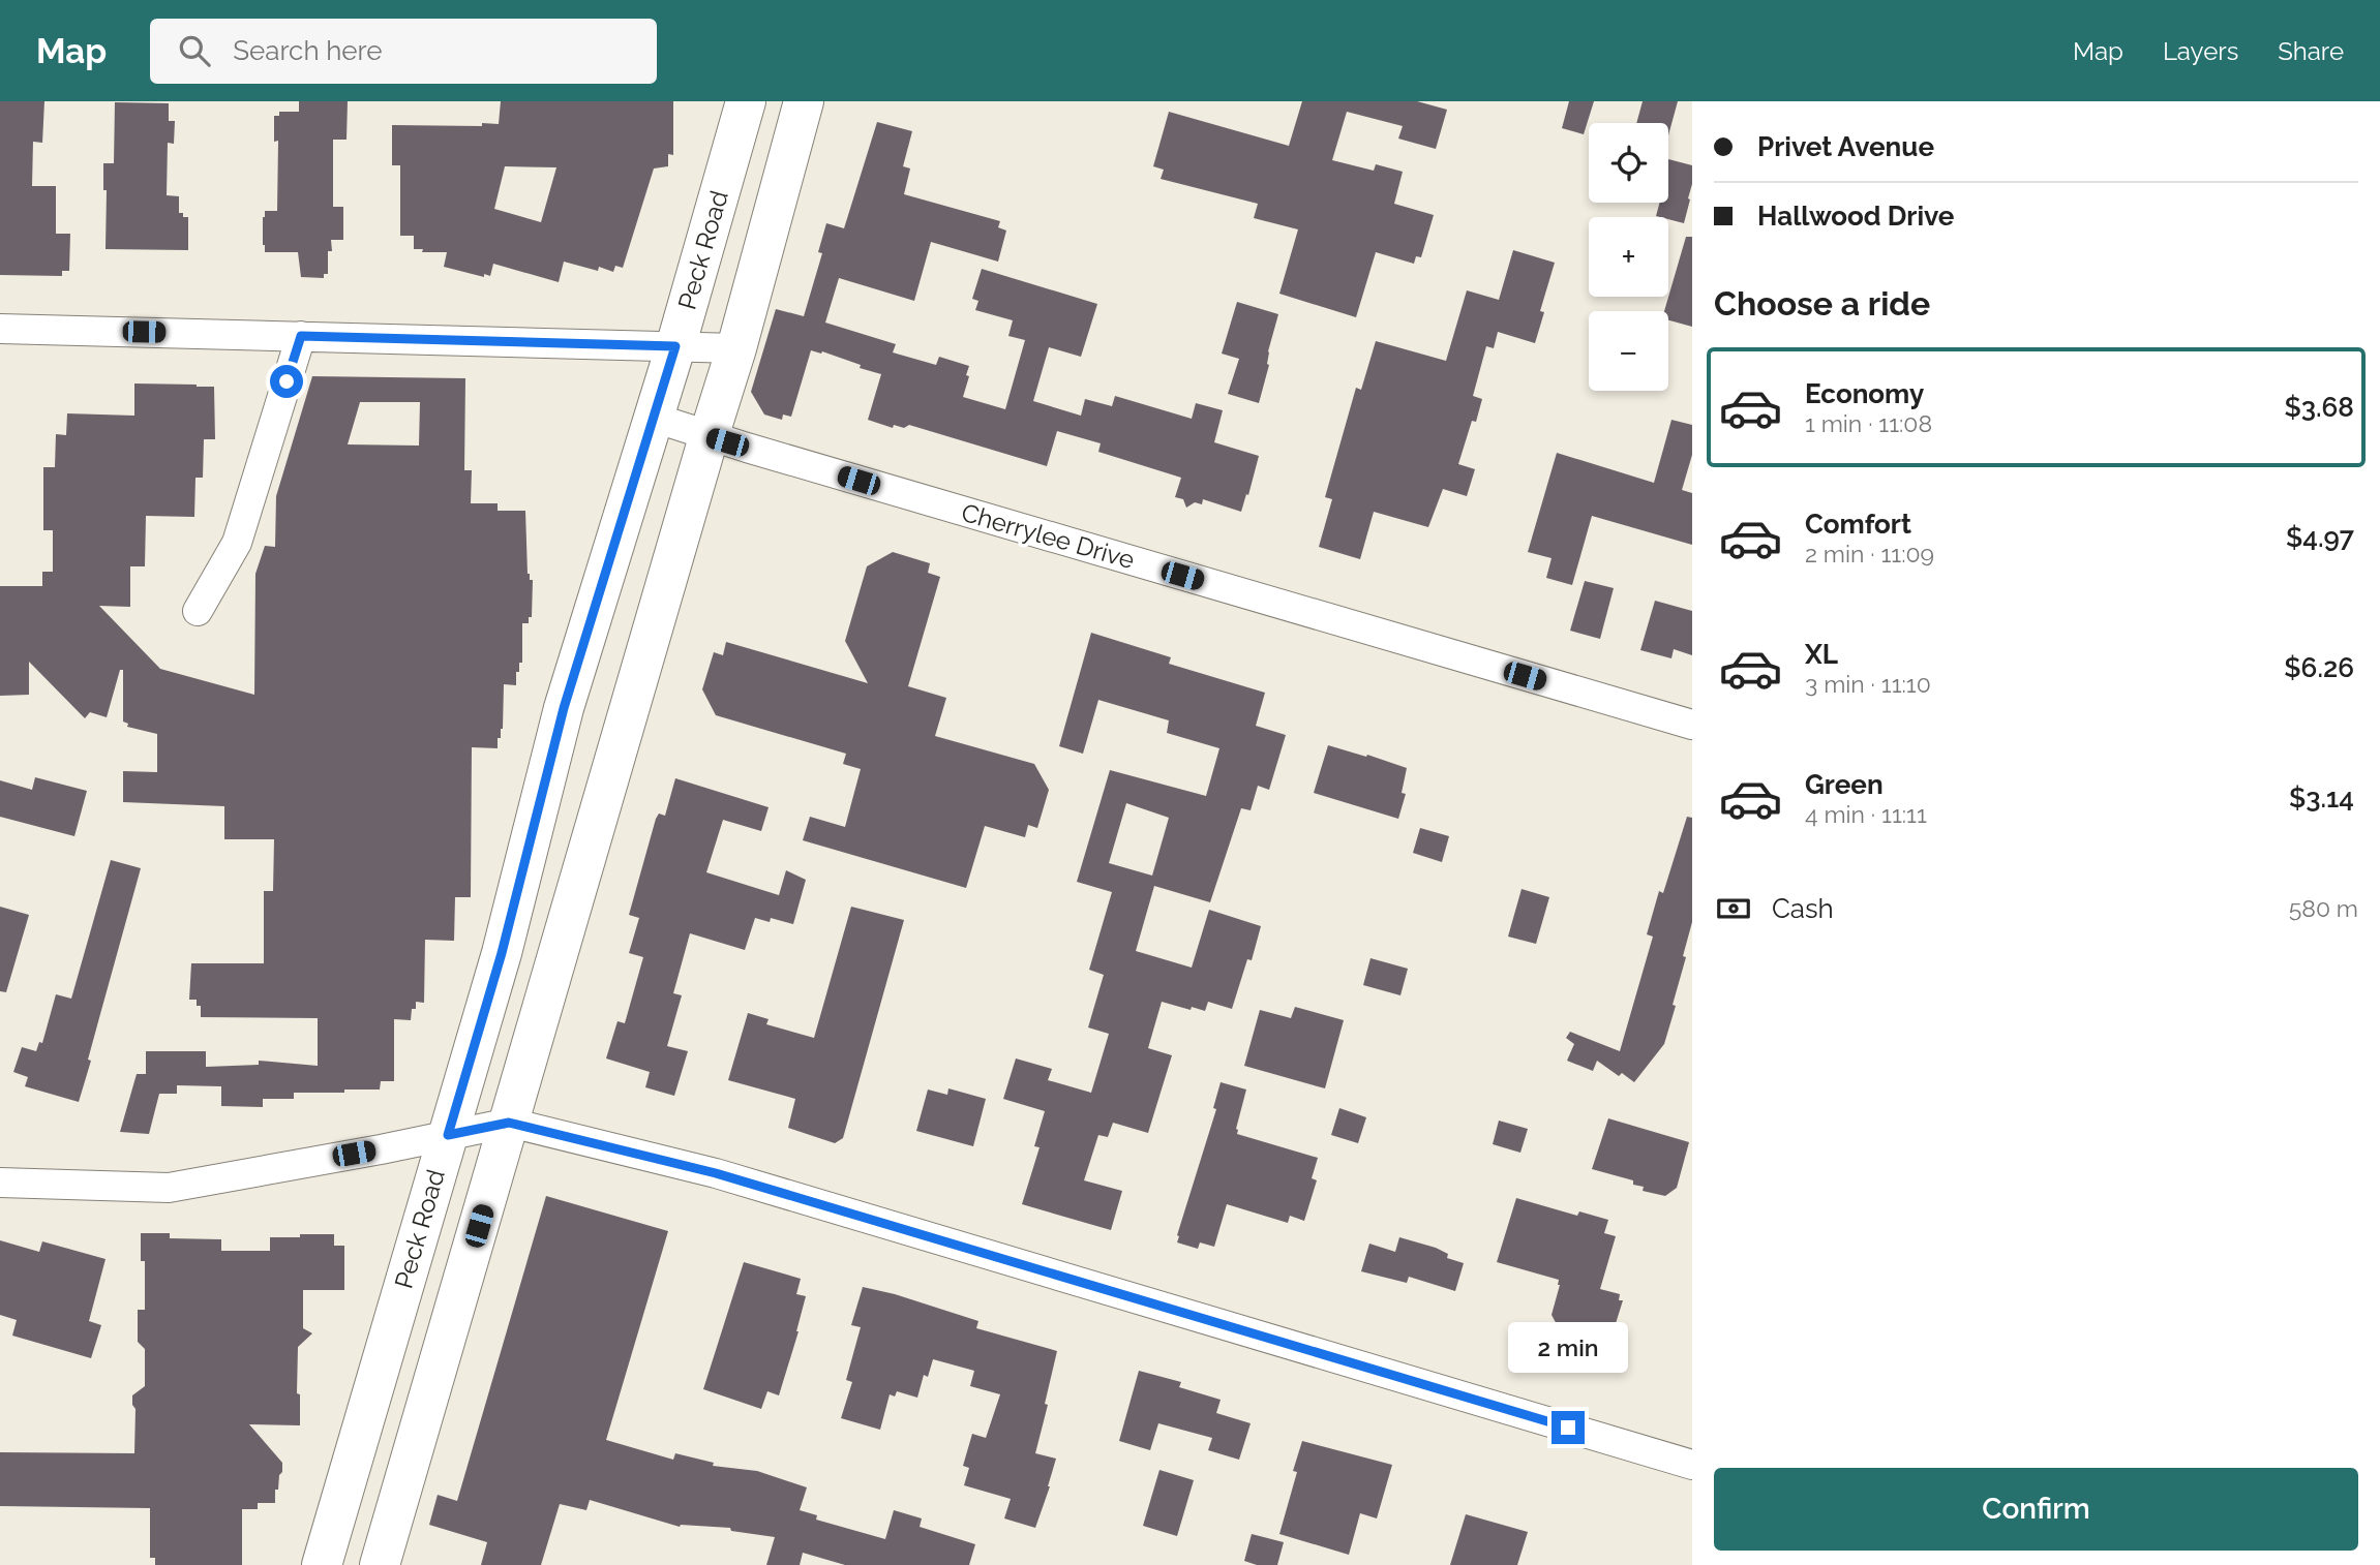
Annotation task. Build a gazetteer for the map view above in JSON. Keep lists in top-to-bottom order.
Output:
{
  "streets": {
    "main road": ["Peck Road"],
    "street": ["Cherrylee Drive"]
  },
  "crossings": [
    ["Peck Road", "Cherrylee Drive"]
  ],
  "page": {
    "header": "Map",
    "search": "Search here",
    "nav": ["Map", "Layers", "Share"],
    "banner": ["Privet Avenue", "Hallwood Drive"],
    "map_buttons": ["+", "−"],
    "heading": "Choose a ride",
    "list": [
      {
        "name": "Economy",
        "note": "1 min · 11:08",
        "value": "$3.68"
      },
      {
        "name": "Comfort",
        "note": "2 min · 11:09",
        "value": "$4.97"
      },
      {
        "name": "XL",
        "note": "3 min · 11:10",
        "value": "$6.26"
      },
      {
        "name": "Green",
        "note": "4 min · 11:11",
        "value": "$3.14"
      }
    ],
    "pay": ["Cash", "580 m"],
    "bubble": "2 min",
    "buttons": "Confirm"
  }
}
